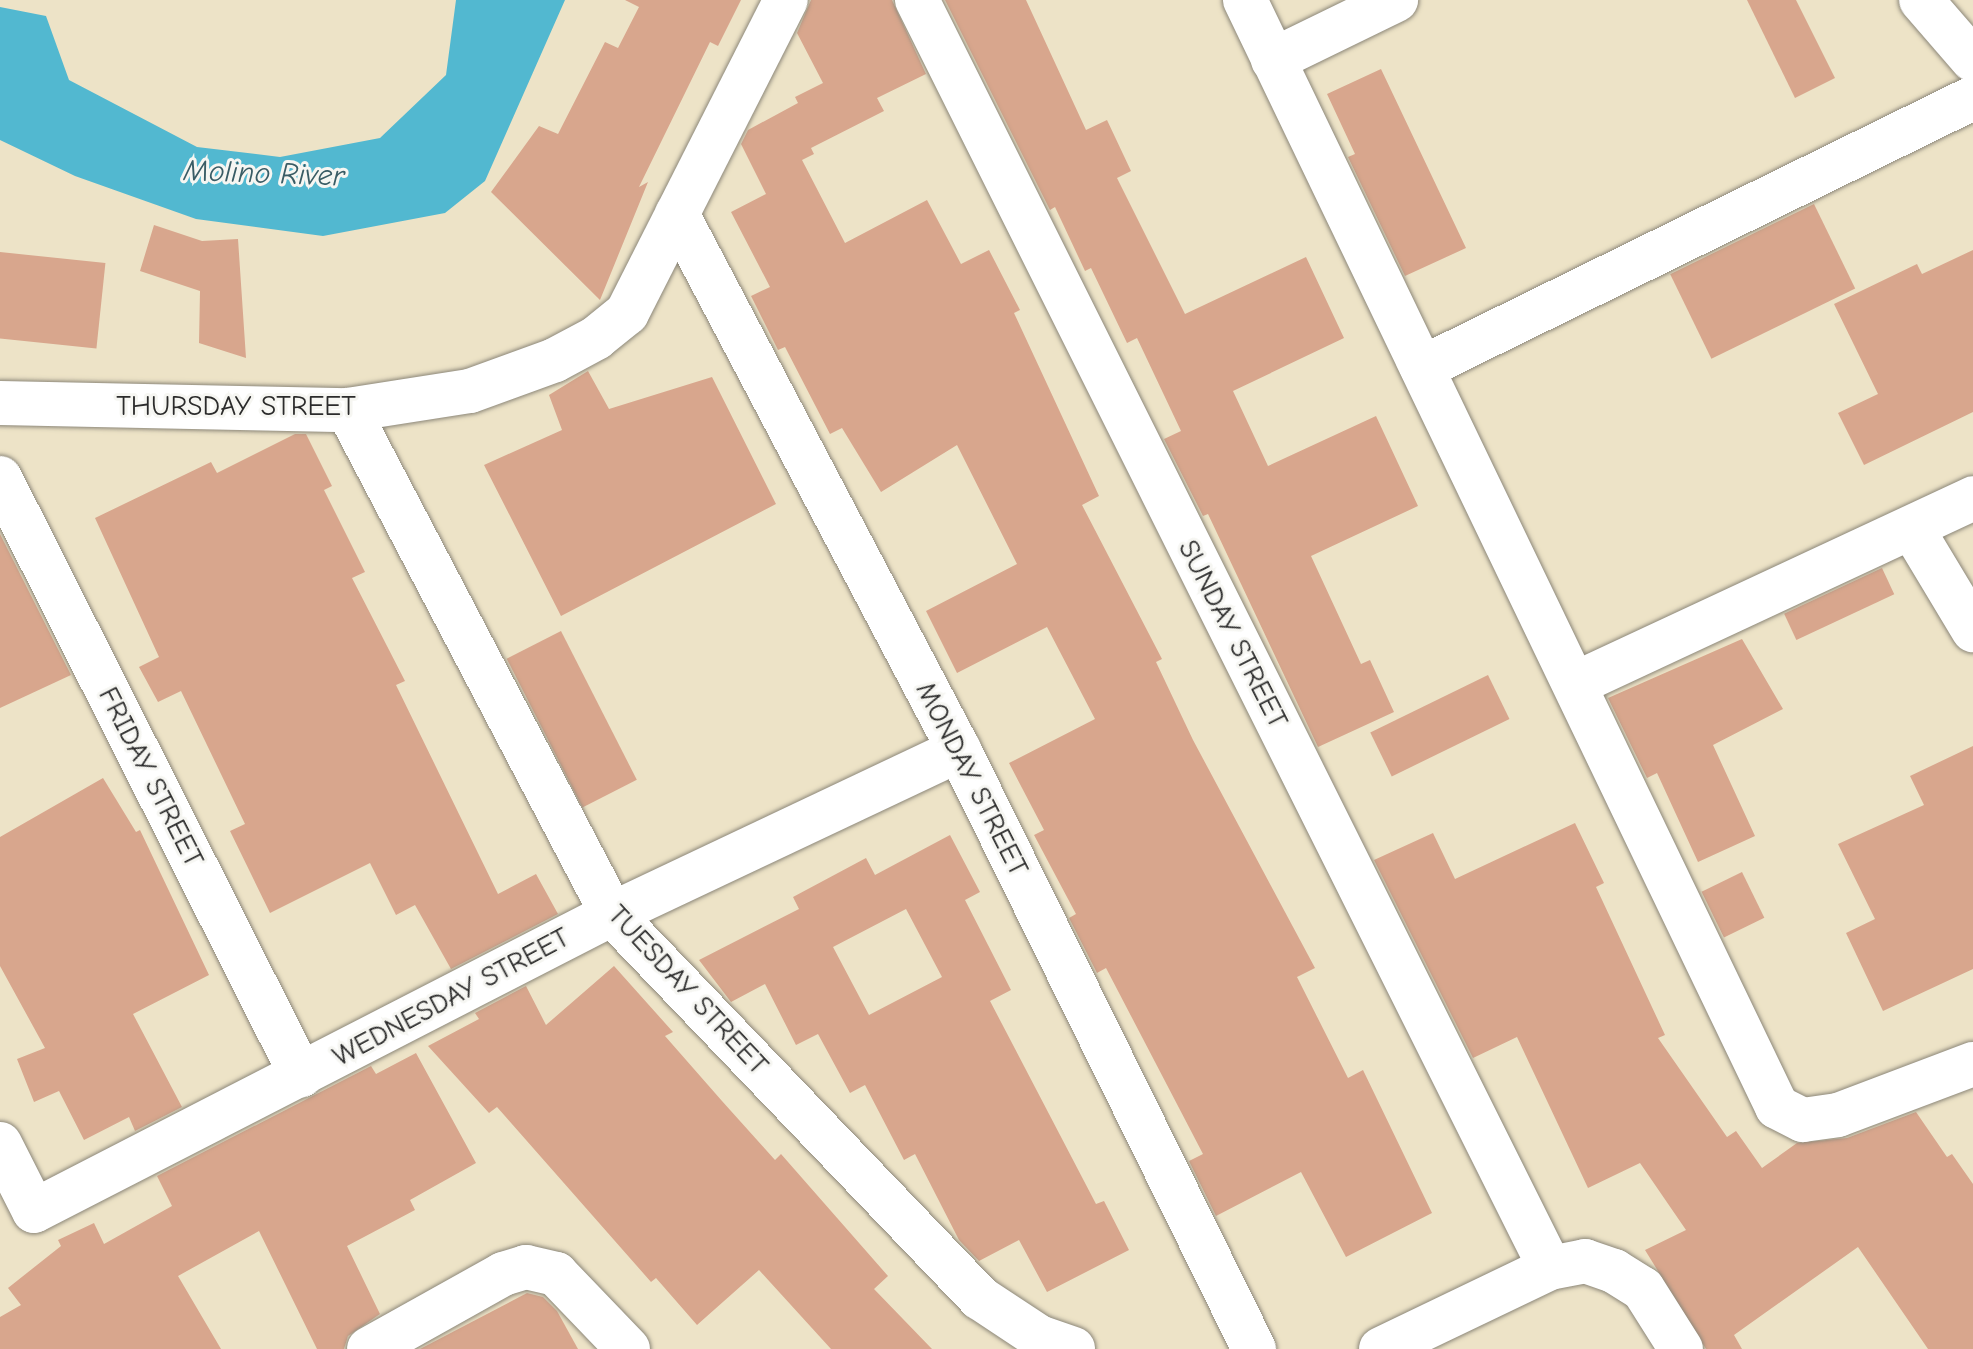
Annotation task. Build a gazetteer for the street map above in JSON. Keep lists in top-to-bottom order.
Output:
{
  "streets": {
    "street": [
      "THURSDAY STREET",
      "SUNDAY STREET",
      "FRIDAY STREET",
      "MONDAY STREET",
      "TUESDAY STREET",
      "WEDNESDAY STREET"
    ]
  },
  "crossings": [
    ["THURSDAY STREET", "MONDAY STREET"],
    ["THURSDAY STREET", "TUESDAY STREET"],
    ["FRIDAY STREET", "WEDNESDAY STREET"],
    ["MONDAY STREET", "WEDNESDAY STREET"],
    ["TUESDAY STREET", "WEDNESDAY STREET"]
  ],
  "water": ["Molino River"]
}
